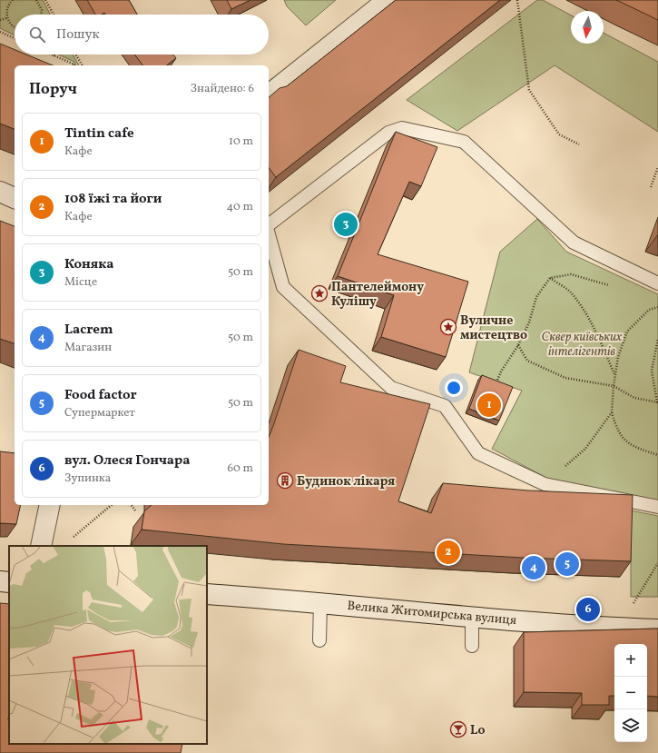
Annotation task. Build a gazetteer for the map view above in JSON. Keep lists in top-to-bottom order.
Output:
{
  "streets": {
    "main road": ["Велика Житомирська вулиця"]
  },
  "parks": ["Сквер київських інтелігентів"],
  "places": {
    "place": ["Пантелеймону Кулішу", "Вуличне мистецтво"],
    "building": ["Будинок лікаря"],
    "bar": ["Lo"]
  },
  "north": "bottom",
  "page": {
    "search": "Пошук",
    "heading": ["Поруч", "Знайдено: 6"],
    "list": [
      {
        "mark": "1",
        "name": "Tintin cafe",
        "note": "Кафе",
        "value": "10 m"
      },
      {
        "mark": "2",
        "name": "108 їжі та йоги",
        "note": "Кафе",
        "value": "40 m"
      },
      {
        "mark": "3",
        "name": "Коняка",
        "note": "Місце",
        "value": "50 m"
      },
      {
        "mark": "4",
        "name": "Lacrem",
        "note": "Магазин",
        "value": "50 m"
      },
      {
        "mark": "5",
        "name": "Food factor",
        "note": "Супермаркет",
        "value": "50 m"
      },
      {
        "mark": "6",
        "name": "вул. Олеся Гончара",
        "note": "Зупинка",
        "value": "60 m"
      }
    ],
    "pins": [
      "3",
      "1",
      "2",
      "5",
      "4",
      "6"
    ],
    "map_buttons": ["+", "−"]
  }
}
